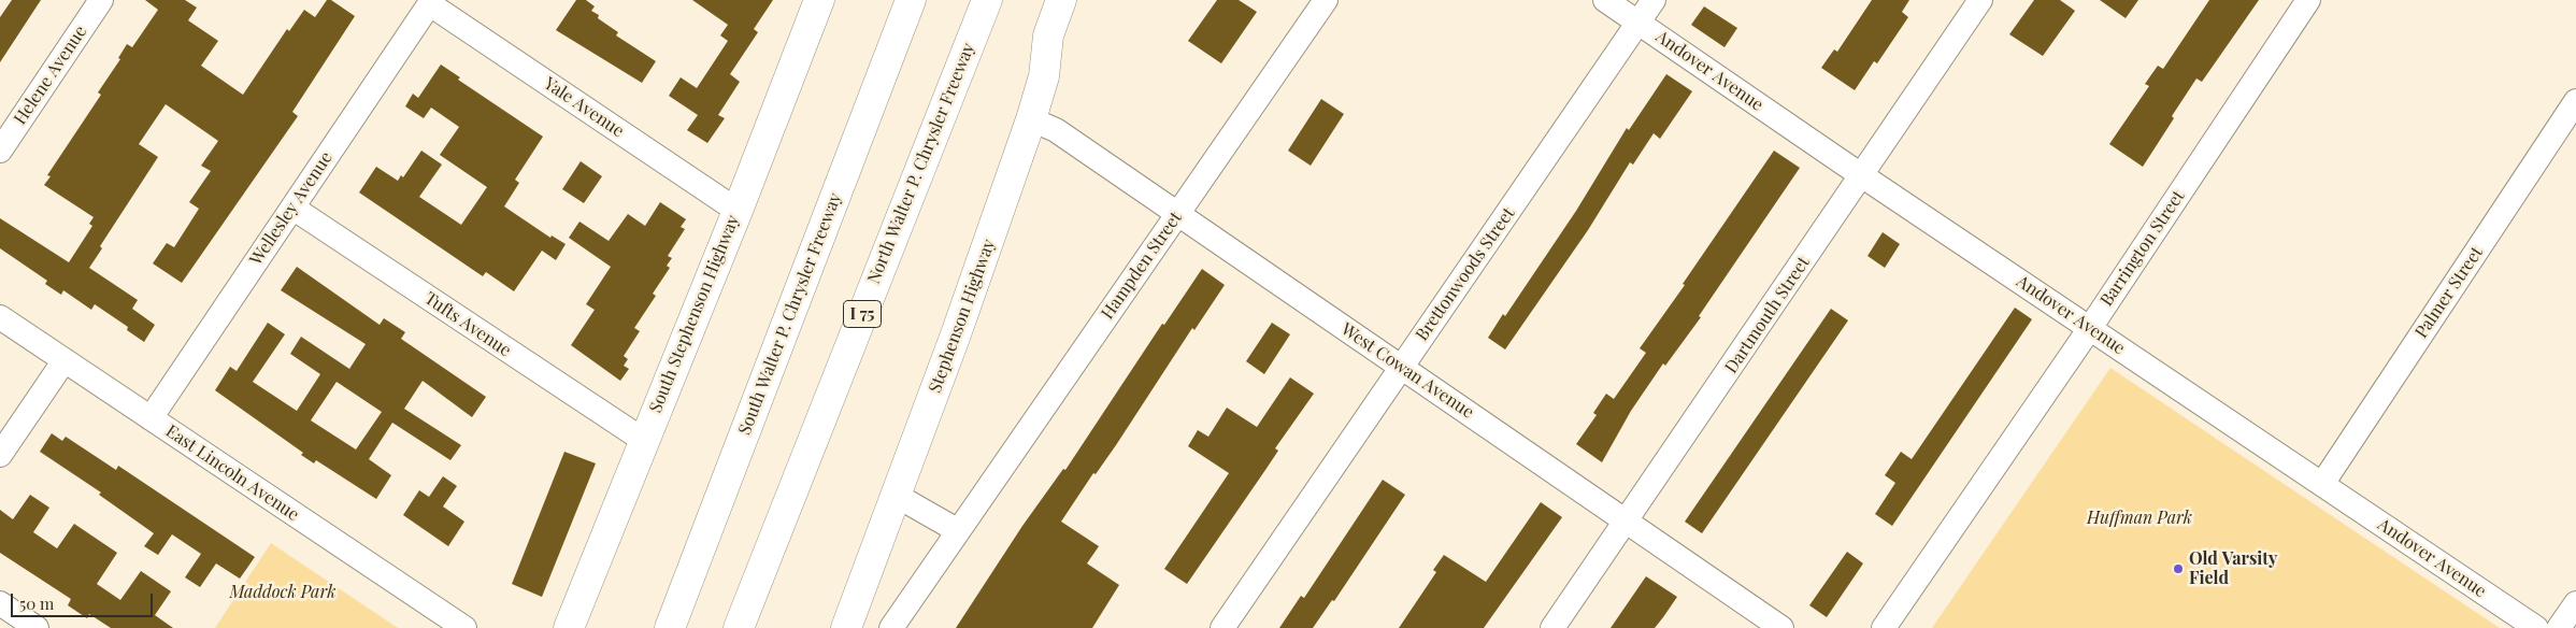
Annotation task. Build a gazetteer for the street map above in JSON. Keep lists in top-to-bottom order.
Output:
{
  "streets": {
    "main road": [
      "North Walter P. Chrysler Freeway",
      "South Stephenson Highway",
      "South Walter P. Chrysler Freeway",
      "I 75",
      "Stephenson Highway"
    ],
    "street": [
      "Andover Avenue",
      "Helene Avenue",
      "Yale Avenue",
      "Wellesley Avenue",
      "Barrington Street",
      "Hampden Street",
      "Brettonwoods Street",
      "Palmer Street",
      "Dartmouth Street",
      "Tufts Avenue",
      "West Cowan Avenue",
      "East Lincoln Avenue"
    ]
  },
  "crossings": [
    ["Andover Avenue", "Barrington Street"],
    ["Andover Avenue", "Brettonwoods Street"],
    ["Andover Avenue", "Palmer Street"],
    ["Andover Avenue", "Dartmouth Street"],
    ["Yale Avenue", "Wellesley Avenue"],
    ["Yale Avenue", "South Stephenson Highway"],
    ["Wellesley Avenue", "Tufts Avenue"],
    ["Wellesley Avenue", "East Lincoln Avenue"],
    ["Hampden Street", "West Cowan Avenue"],
    ["Brettonwoods Street", "West Cowan Avenue"],
    ["South Stephenson Highway", "Tufts Avenue"],
    ["Dartmouth Street", "West Cowan Avenue"],
    ["Stephenson Highway", "West Cowan Avenue"]
  ],
  "parks": ["Huffman Park", "Maddock Park"],
  "places": ["Old Varsity Field"],
  "scale_bar": "50 m"
}
